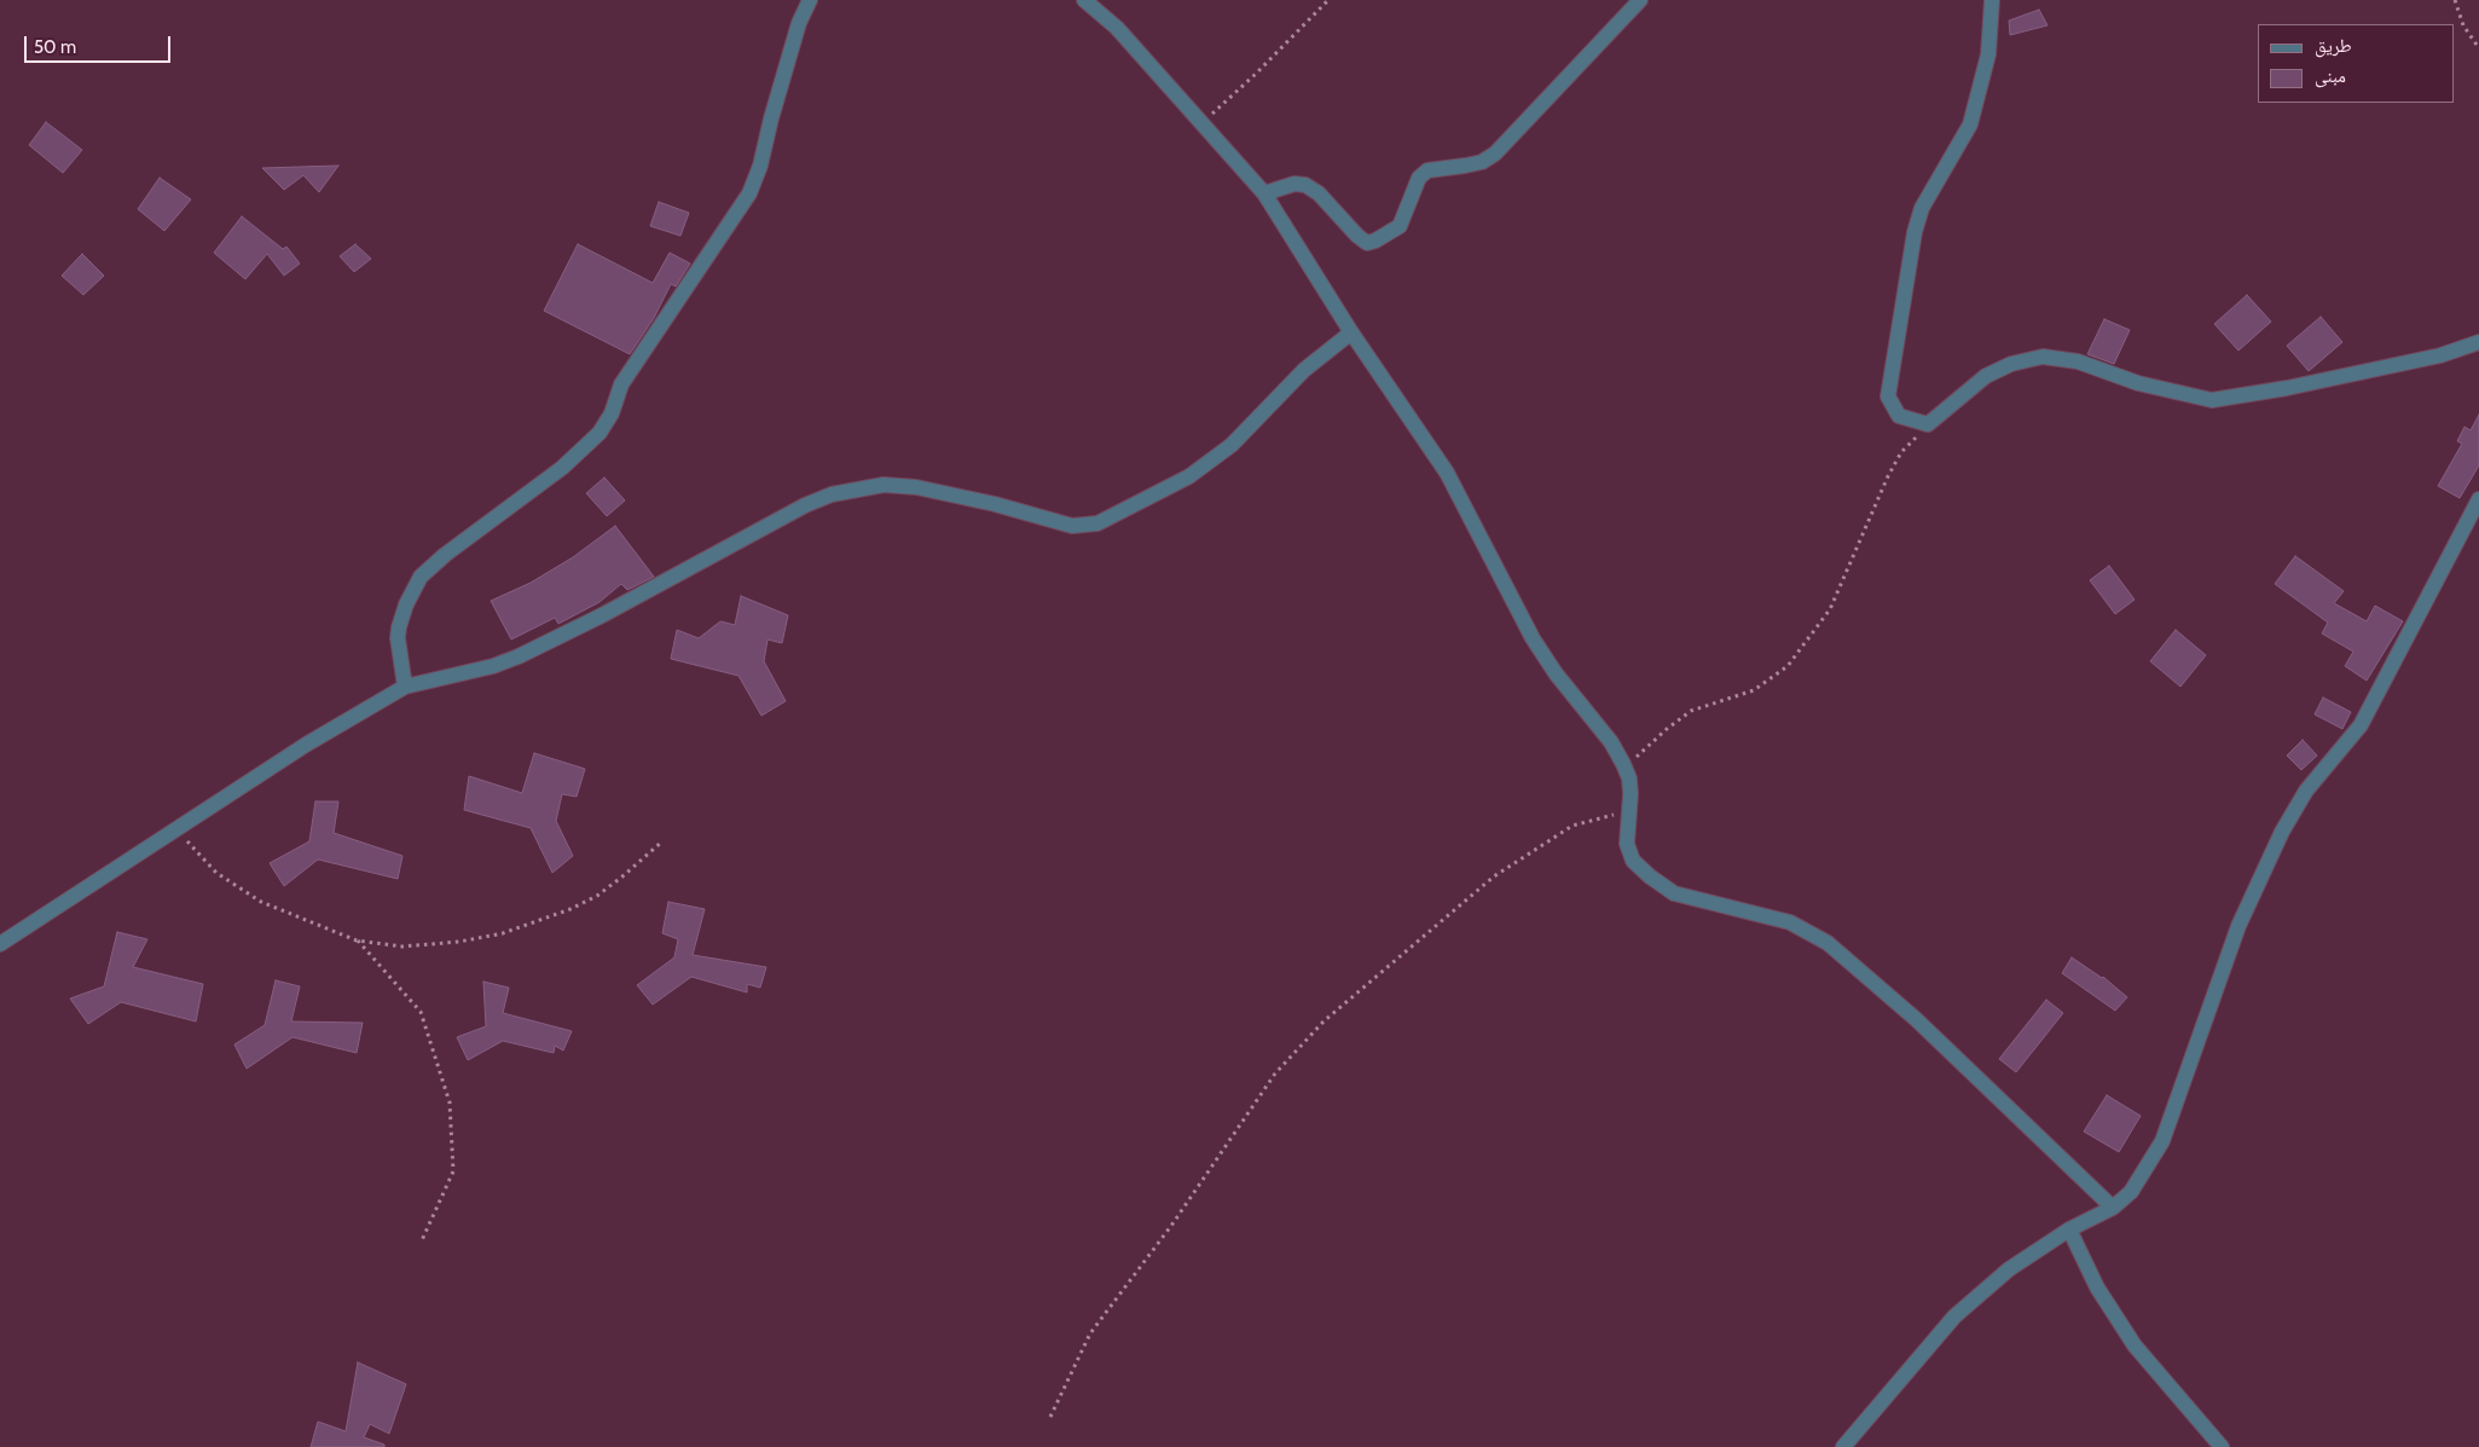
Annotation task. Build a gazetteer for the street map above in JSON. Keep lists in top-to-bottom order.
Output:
{
  "legend": ["طريق", "مبنى"],
  "scale_bar": "50 m"
}
